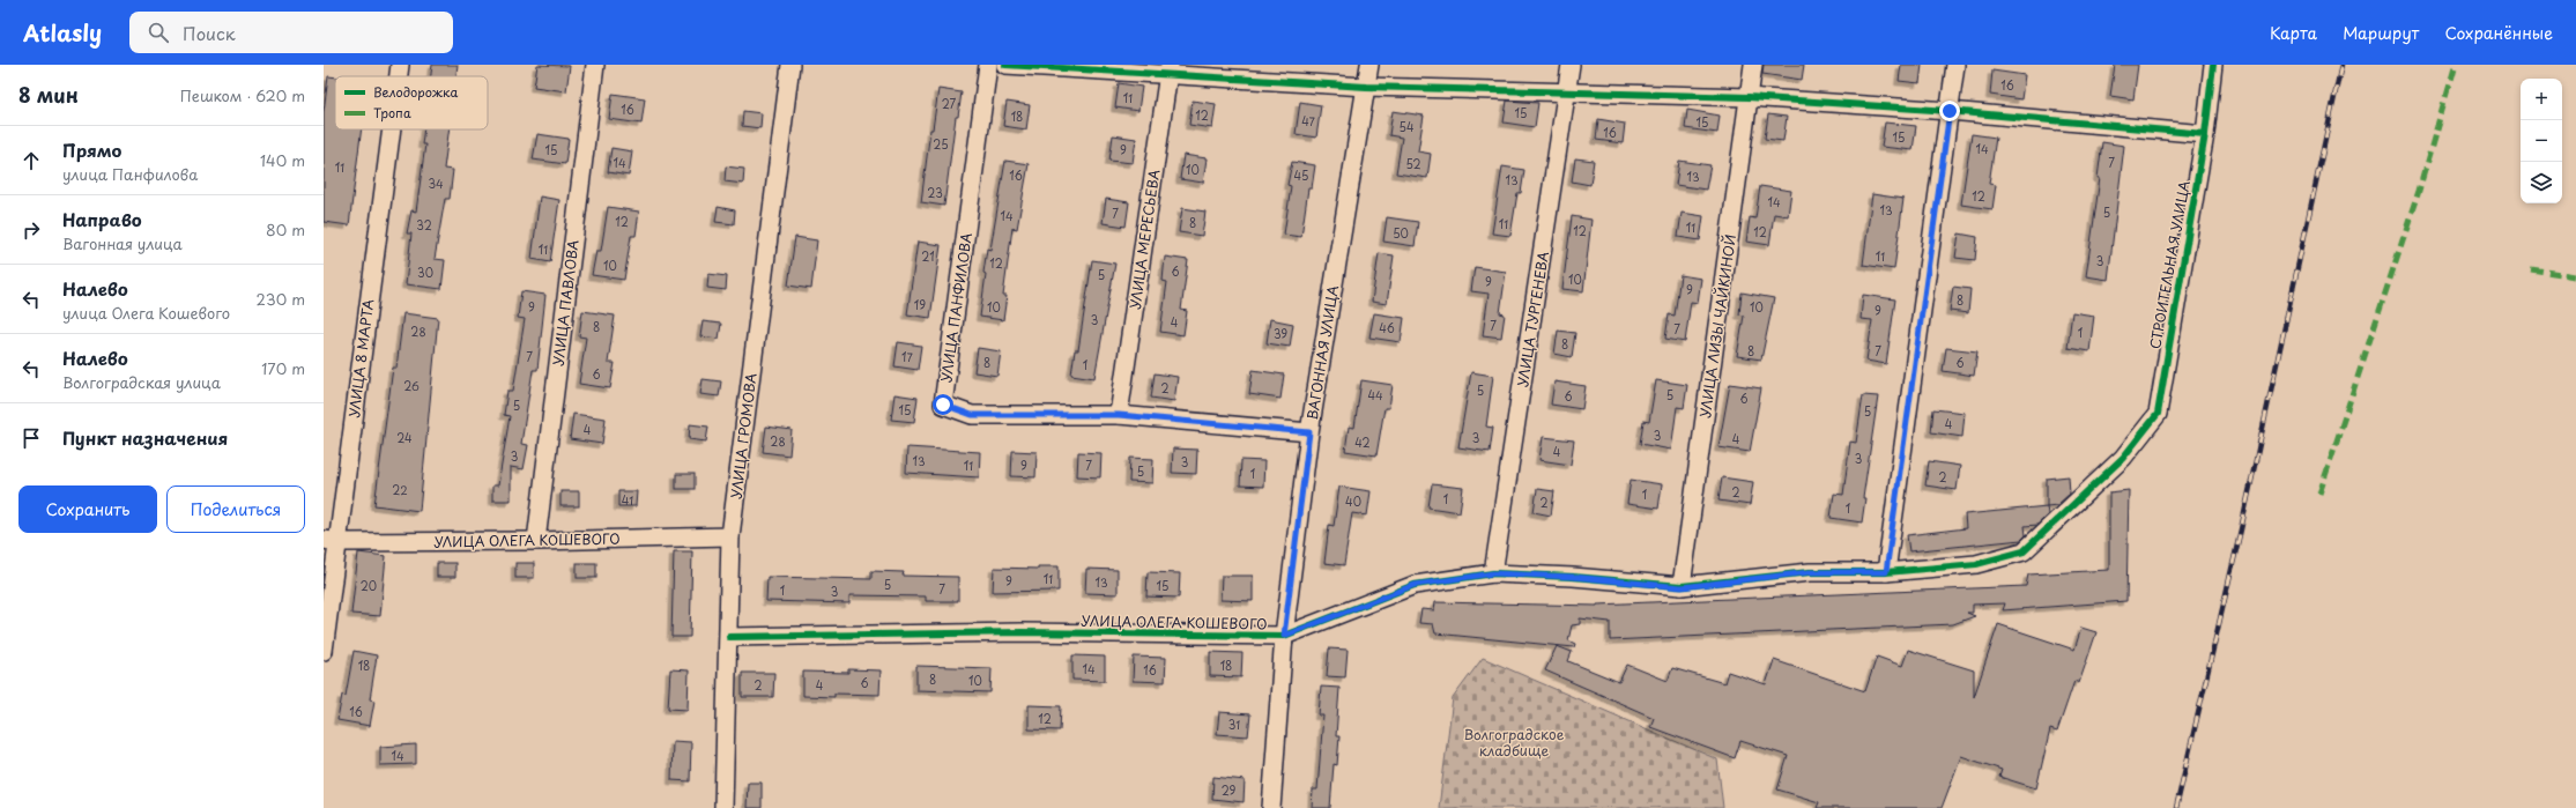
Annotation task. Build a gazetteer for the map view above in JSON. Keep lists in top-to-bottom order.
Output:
{
  "streets": {
    "street": [
      "УЛИЦА МЕРЕСЬЕВА",
      "СТРОИТЕЛЬНАЯ УЛИЦА",
      "УЛИЦА ПАВЛОВА",
      "УЛИЦА ПАНФИЛОВА",
      "УЛИЦА ТУРГЕНЕВА",
      "УЛИЦА ЛИЗЫ ЧАЙКИНОЙ",
      "ВАГОННАЯ УЛИЦА",
      "УЛИЦА 8 МАРТА",
      "УЛИЦА ГРОМОВА",
      "УЛИЦА ОЛЕГА КОШЕВОГО"
    ]
  },
  "crossings": [
    ["УЛИЦА МЕРЕСЬЕВА", "УЛИЦА ПАНФИЛОВА"],
    ["СТРОИТЕЛЬНАЯ УЛИЦА", "УЛИЦА ОЛЕГА КОШЕВОГО"],
    ["УЛИЦА ПАВЛОВА", "УЛИЦА ОЛЕГА КОШЕВОГО"],
    ["УЛИЦА ПАНФИЛОВА", "ВАГОННАЯ УЛИЦА"],
    ["УЛИЦА ТУРГЕНЕВА", "УЛИЦА ОЛЕГА КОШЕВОГО"],
    ["УЛИЦА ЛИЗЫ ЧАЙКИНОЙ", "УЛИЦА ОЛЕГА КОШЕВОГО"],
    ["ВАГОННАЯ УЛИЦА", "УЛИЦА ОЛЕГА КОШЕВОГО"],
    ["УЛИЦА 8 МАРТА", "УЛИЦА ОЛЕГА КОШЕВОГО"],
    ["УЛИЦА ГРОМОВА", "УЛИЦА ОЛЕГА КОШЕВОГО"]
  ],
  "parks": ["Волгоградское кладбище"],
  "house_numbers": [
    "16",
    "11",
    "27",
    "16",
    "15",
    "12",
    "18",
    "47",
    "15",
    "54",
    "16",
    "15",
    "25",
    "14",
    "15",
    "9",
    "14",
    "7",
    "52",
    "11",
    "10",
    "16",
    "45",
    "13",
    "13",
    "34",
    "23",
    "12",
    "14",
    "13",
    "5",
    "7",
    "14",
    "12",
    "8",
    "11",
    "32",
    "11",
    "12",
    "12",
    "50",
    "11",
    "21",
    "11",
    "3",
    "12",
    "10",
    "6",
    "30",
    "5",
    "10",
    "9",
    "9",
    "8",
    "19",
    "9",
    "10",
    "10",
    "9",
    "3",
    "4",
    "7",
    "8",
    "46",
    "7",
    "28",
    "1",
    "39",
    "8",
    "8",
    "7",
    "7",
    "17",
    "8",
    "6",
    "1",
    "6",
    "26",
    "2",
    "5",
    "44",
    "5",
    "6",
    "6",
    "5",
    "15",
    "5",
    "4",
    "4",
    "3",
    "24",
    "3",
    "4",
    "28",
    "42",
    "4",
    "3",
    "3",
    "13",
    "3",
    "11",
    "9",
    "7",
    "5",
    "1",
    "2",
    "22",
    "2",
    "1",
    "1",
    "41",
    "40",
    "2",
    "1",
    "11",
    "9",
    "13",
    "5",
    "20",
    "15",
    "7",
    "1",
    "3",
    "18",
    "18",
    "14",
    "16",
    "8",
    "10",
    "6",
    "2",
    "4",
    "16",
    "12",
    "31",
    "14",
    "29"
  ],
  "legend": ["Велодорожка", "Тропа"],
  "page": {
    "header": "Atlasly",
    "search": "Поиск",
    "nav": ["Карта", "Маршрут", "Сохранённые"],
    "heading": ["8 мин", "Пешком · 620 m"],
    "map_buttons": ["+", "−"],
    "list": [
      ["Прямо", "улица Панфилова", "140 m"],
      ["Направо", "Вагонная улица", "80 m"],
      ["Налево", "улица Олега Кошевого", "230 m"],
      ["Налево", "Волгоградская улица", "170 m"],
      "Пункт назначения"
    ],
    "buttons": ["Сохранить", "Поделиться"]
  }
}
